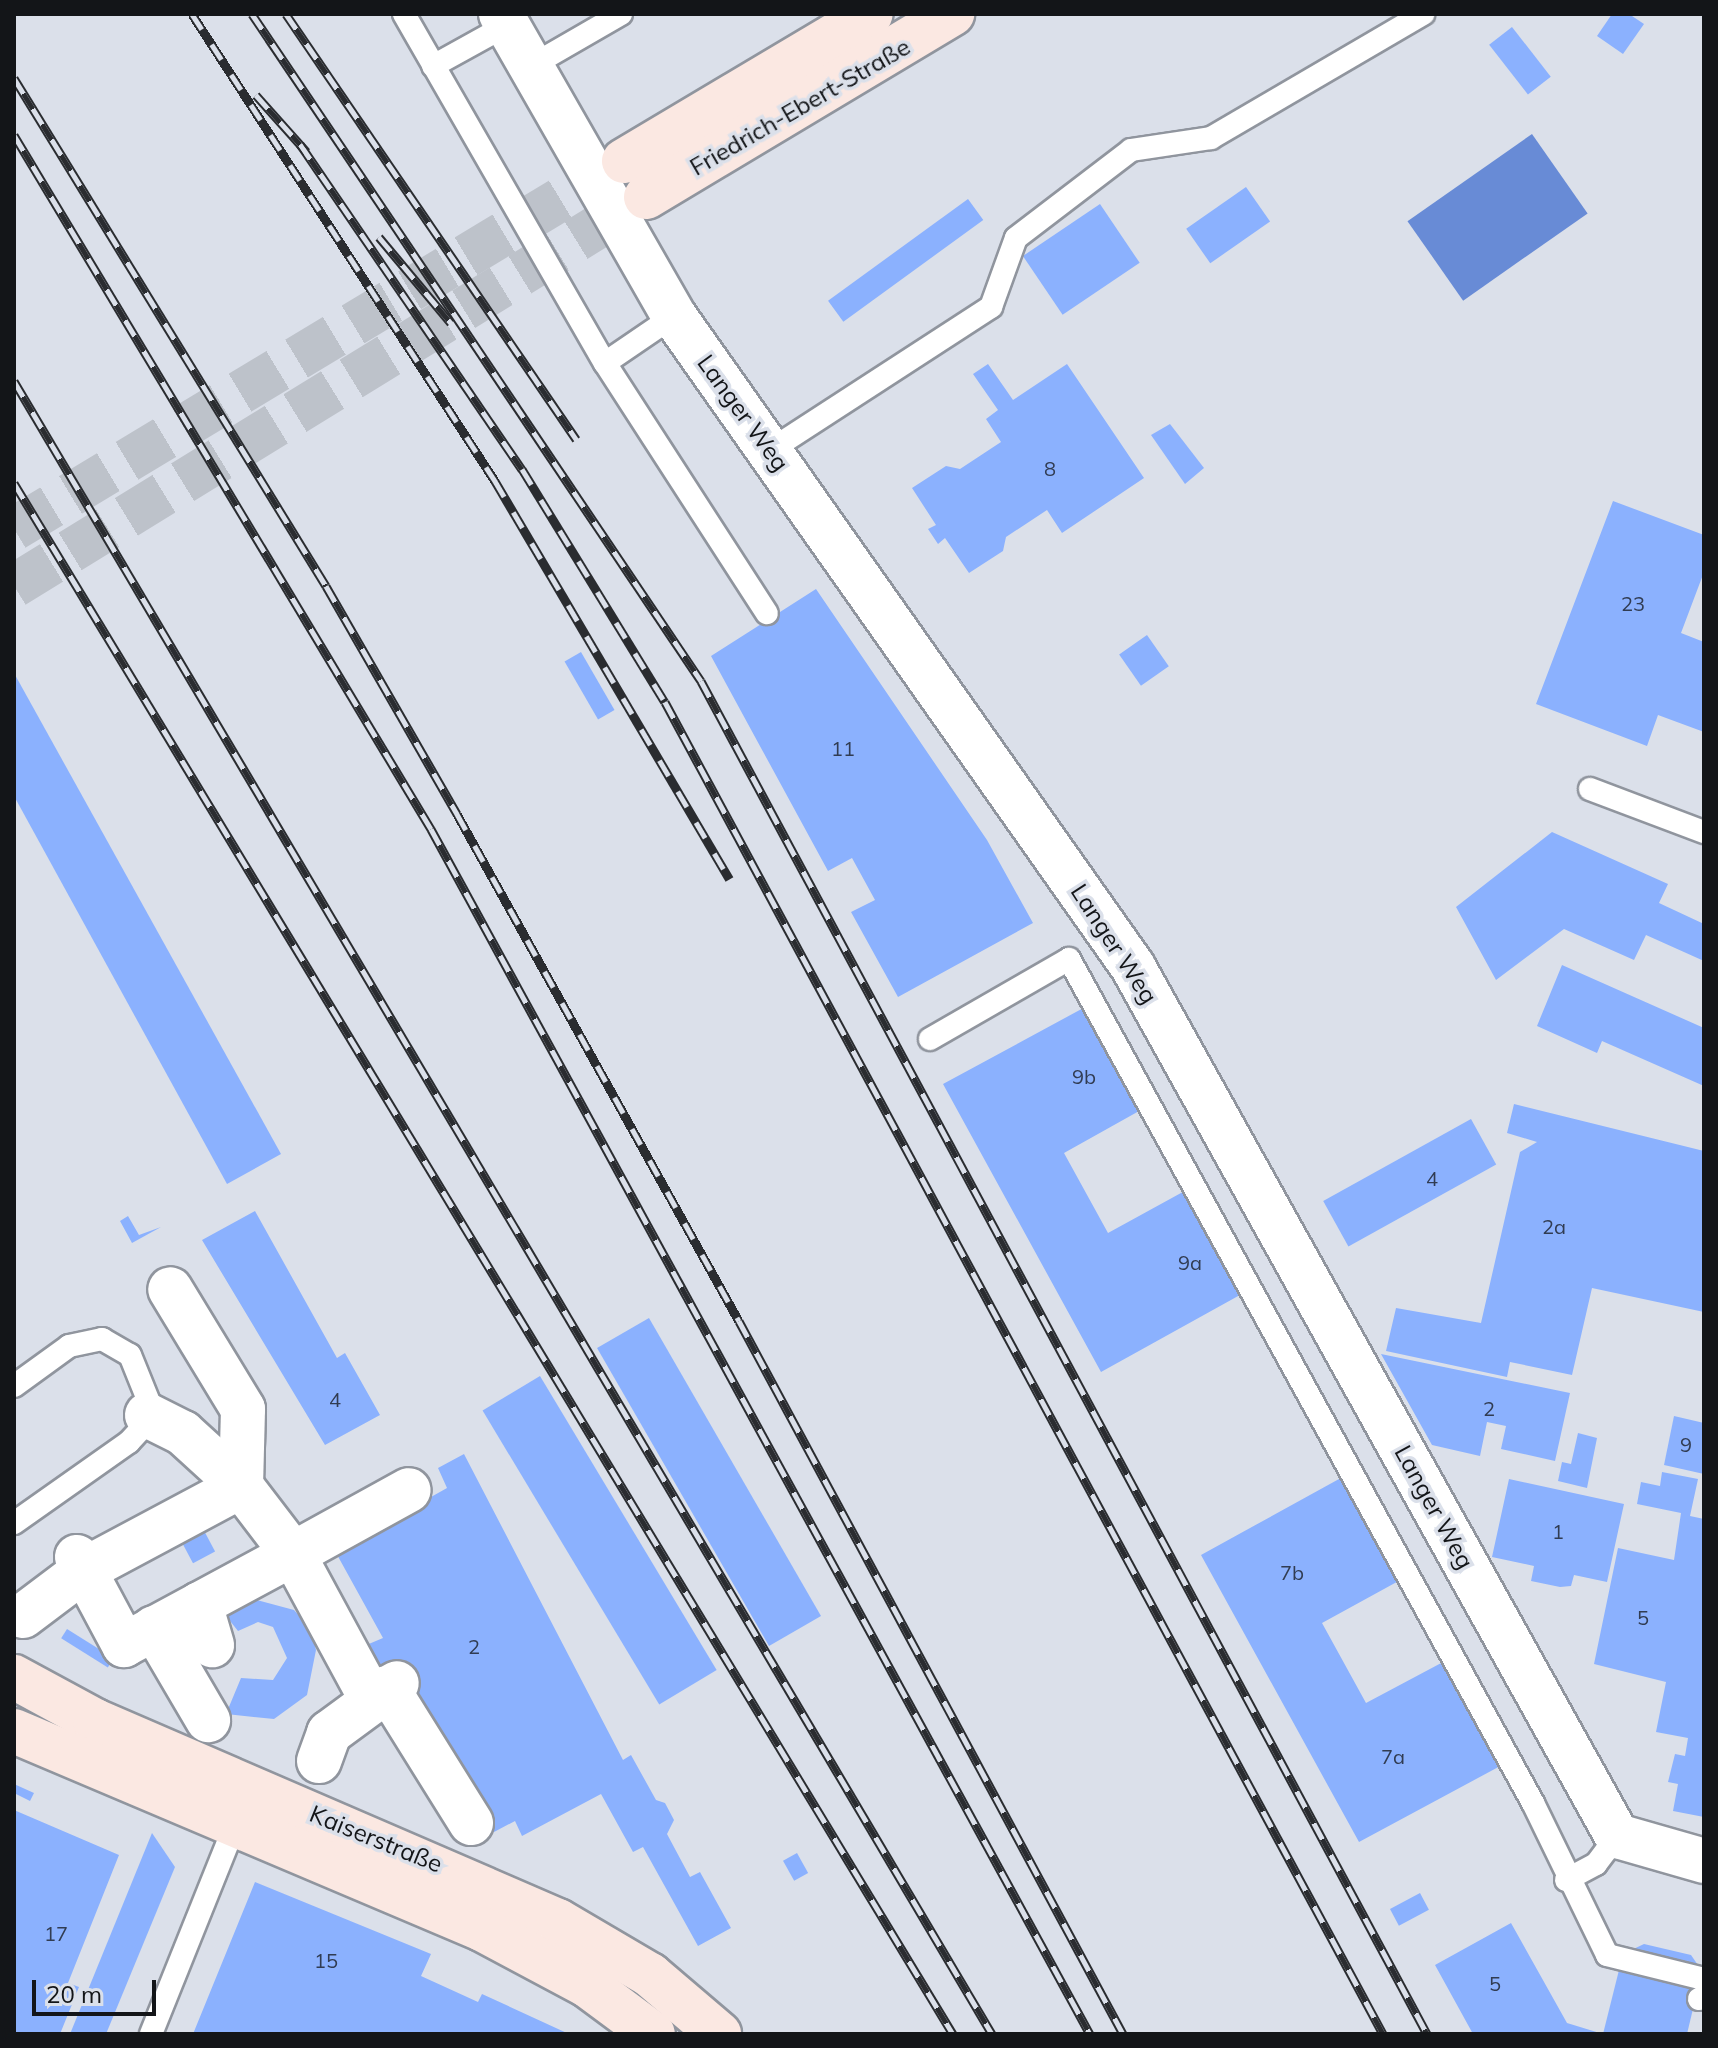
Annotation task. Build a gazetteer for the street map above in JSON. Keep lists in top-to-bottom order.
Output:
{
  "streets": {
    "main road": ["Friedrich-Ebert-Straße", "Kaiserstraße"],
    "street": ["Langer Weg"]
  },
  "house_numbers": [
    "8",
    "23",
    "11",
    "9b",
    "4",
    "2a",
    "9a",
    "4",
    "2",
    "9",
    "1",
    "7b",
    "5",
    "2",
    "7a",
    "17",
    "15",
    "5"
  ],
  "scale_bar": "20 m"
}
